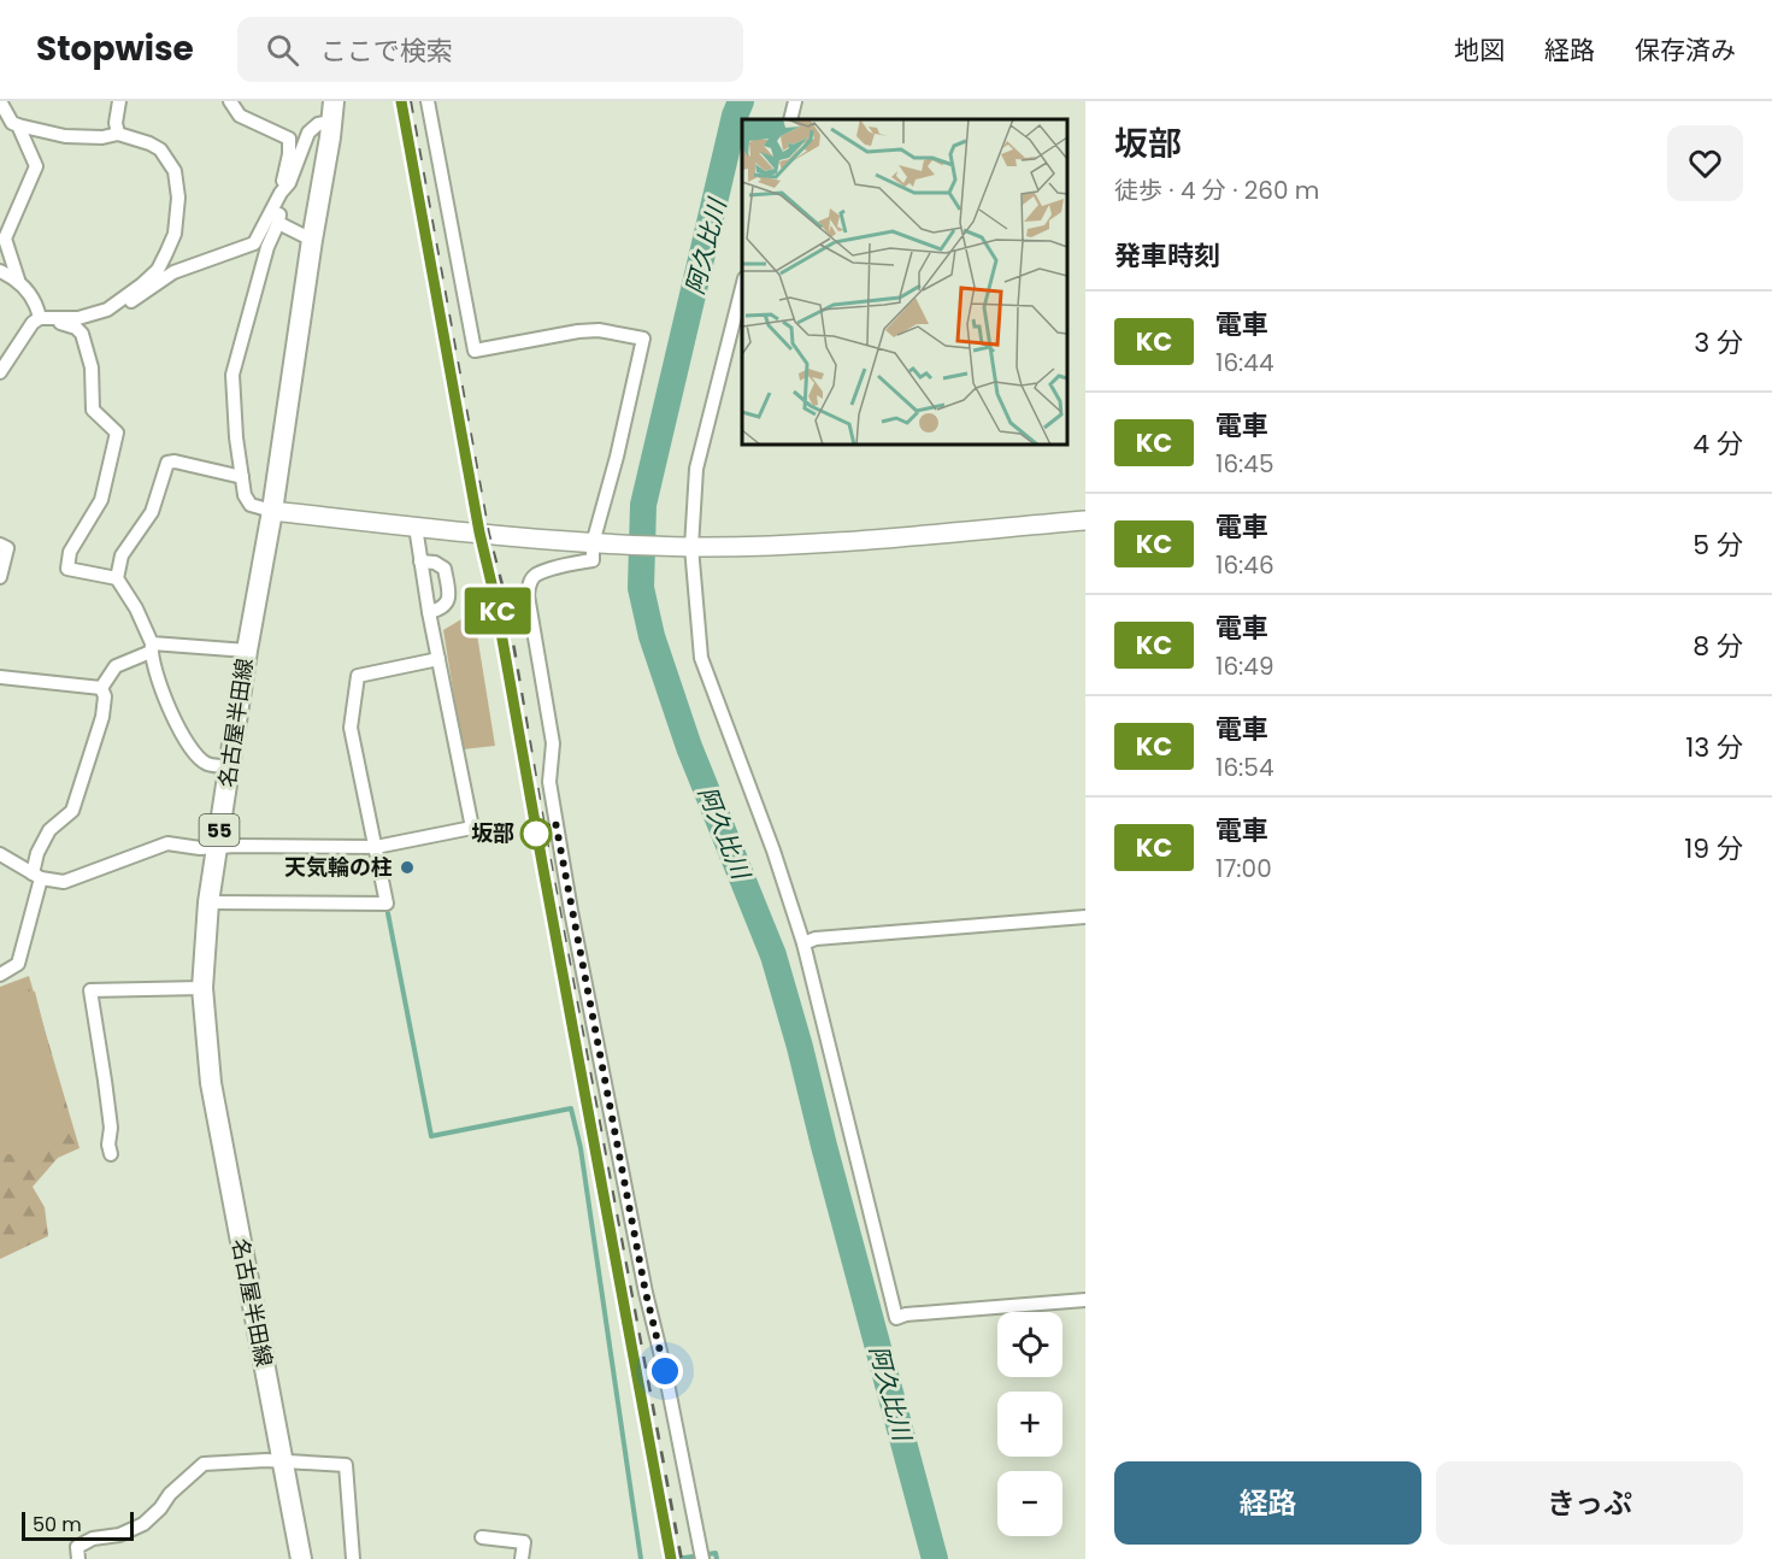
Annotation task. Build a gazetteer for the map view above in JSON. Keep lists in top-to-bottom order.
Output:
{
  "streets": {
    "main road": ["名古屋半田線", "55"]
  },
  "water": ["阿久比川"],
  "places": ["坂部", "天気輪の柱"],
  "scale_bar": "50 m",
  "page": {
    "header": "Stopwise",
    "search": "ここで検索",
    "nav": ["地図", "経路", "保存済み"],
    "on_map": "KC",
    "heading": [
      ["坂部", "徒歩 · 4 分 · 260 m"],
      "発車時刻"
    ],
    "list": [
      {
        "mark": "KC",
        "name": "電車",
        "note": "16:44",
        "value": "3 分"
      },
      {
        "mark": "KC",
        "name": "電車",
        "note": "16:45",
        "value": "4 分"
      },
      {
        "mark": "KC",
        "name": "電車",
        "note": "16:46",
        "value": "5 分"
      },
      {
        "mark": "KC",
        "name": "電車",
        "note": "16:49",
        "value": "8 分"
      },
      {
        "mark": "KC",
        "name": "電車",
        "note": "16:54",
        "value": "13 分"
      },
      {
        "mark": "KC",
        "name": "電車",
        "note": "17:00",
        "value": "19 分"
      }
    ],
    "map_buttons": ["+", "−"],
    "buttons": ["経路", "きっぷ"],
    "scale": "50 m"
  }
}
